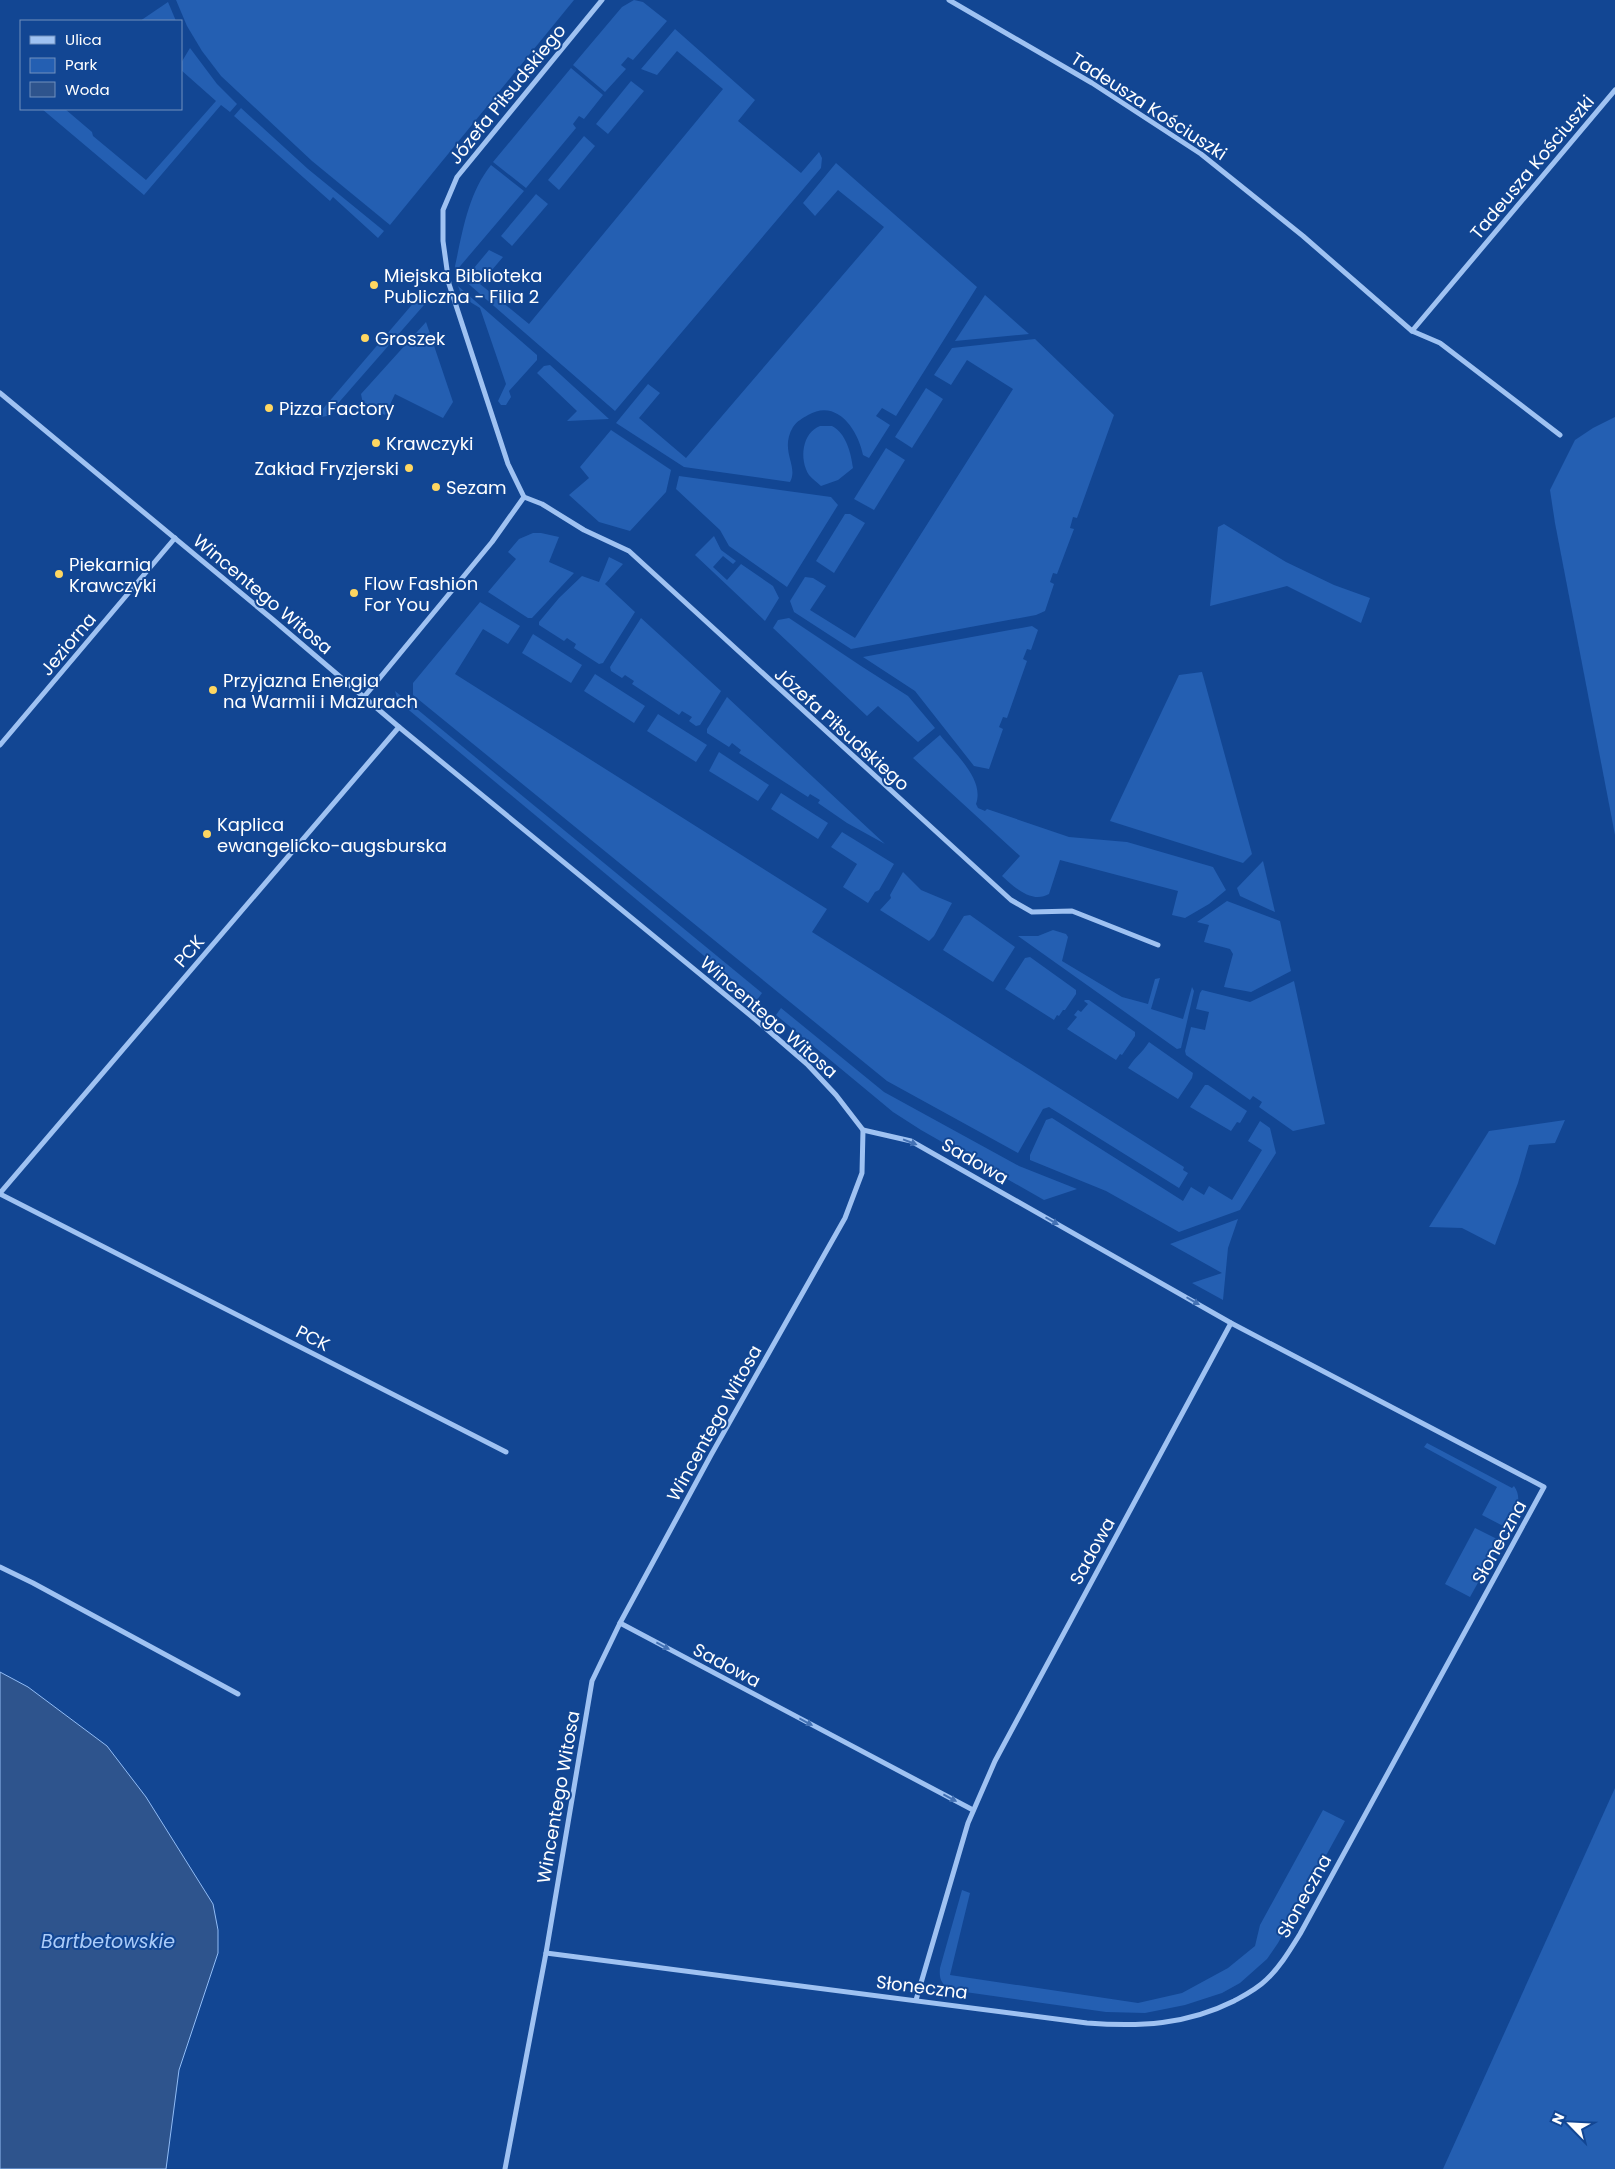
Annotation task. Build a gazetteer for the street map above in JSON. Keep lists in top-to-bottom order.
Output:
{
  "streets": {
    "street": [
      "Józefa Piłsudskiego",
      "Tadeusza Kościuszki",
      "Wincentego Witosa",
      "Jeziorna",
      "PCK",
      "Sadowa",
      "Słoneczna"
    ]
  },
  "crossings": [
    ["Wincentego Witosa", "Jeziorna"],
    ["Wincentego Witosa", "PCK"],
    ["Wincentego Witosa", "Sadowa"],
    ["Wincentego Witosa", "Słoneczna"],
    ["Sadowa", "Słoneczna"]
  ],
  "one_way": ["Sadowa"],
  "water": ["Bartbetowskie"],
  "places": [
    "Miejska Biblioteka Publiczna - Filia 2",
    "Groszek",
    "Pizza Factory",
    "Krawczyki",
    "Zakład Fryzjerski",
    "Sezam",
    "Piekarnia Krawczyki",
    "Flow Fashion For You",
    "Przyjazna Energia na Warmii i Mazurach",
    "Kaplica ewangelicko-augsburska"
  ],
  "legend": ["Ulica", "Park", "Woda"],
  "north": "top left"
}
